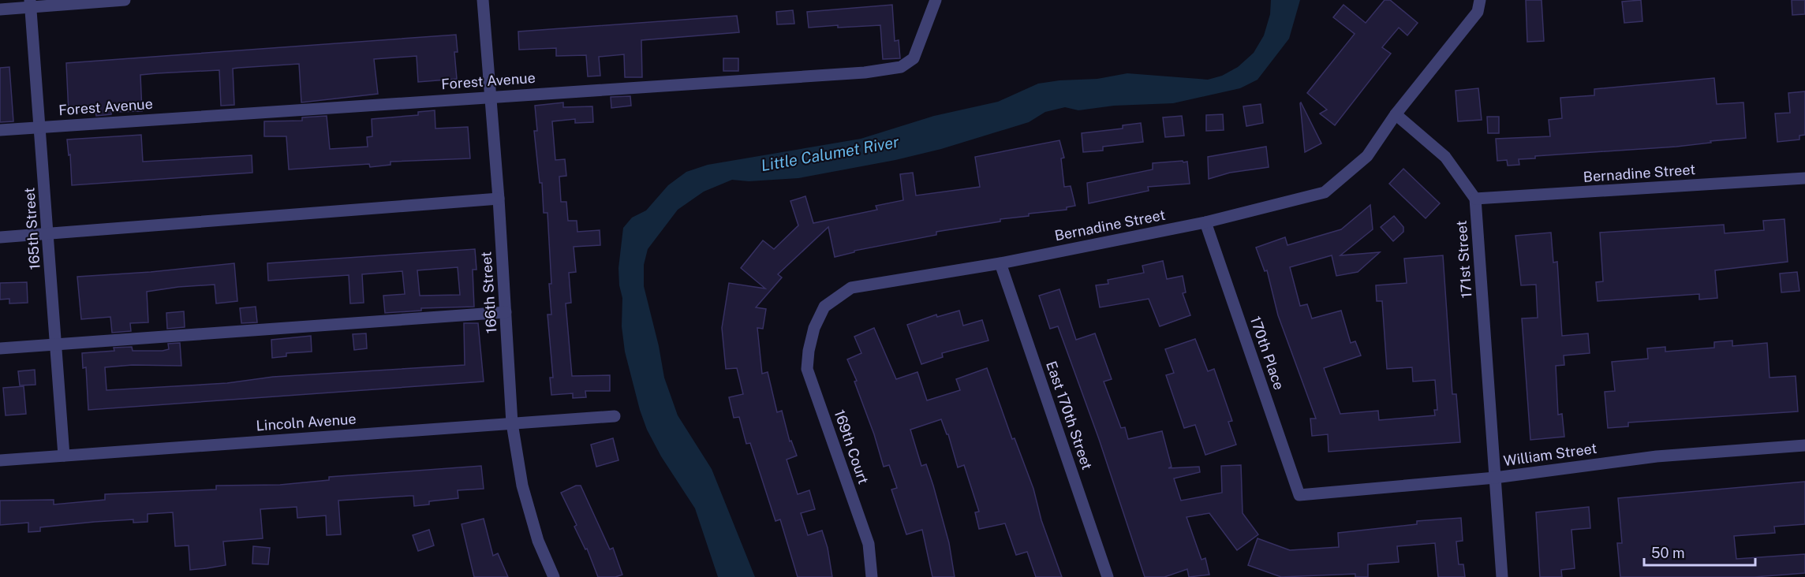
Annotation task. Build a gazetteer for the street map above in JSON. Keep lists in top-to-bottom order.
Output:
{
  "streets": {
    "street": [
      "Forest Avenue",
      "Bernadine Street",
      "165th Street",
      "171st Street",
      "166th Street",
      "170th Place",
      "East 170th Street",
      "Lincoln Avenue",
      "169th Court",
      "William Street"
    ]
  },
  "crossings": [
    ["Forest Avenue", "165th Street"],
    ["Forest Avenue", "166th Street"],
    ["Bernadine Street", "171st Street"],
    ["Bernadine Street", "170th Place"],
    ["Bernadine Street", "East 170th Street"],
    ["Bernadine Street", "169th Court"],
    ["165th Street", "Lincoln Avenue"],
    ["171st Street", "William Street"],
    ["166th Street", "Lincoln Avenue"],
    ["170th Place", "William Street"]
  ],
  "water": ["Little Calumet River"],
  "scale_bar": "50 m"
}
